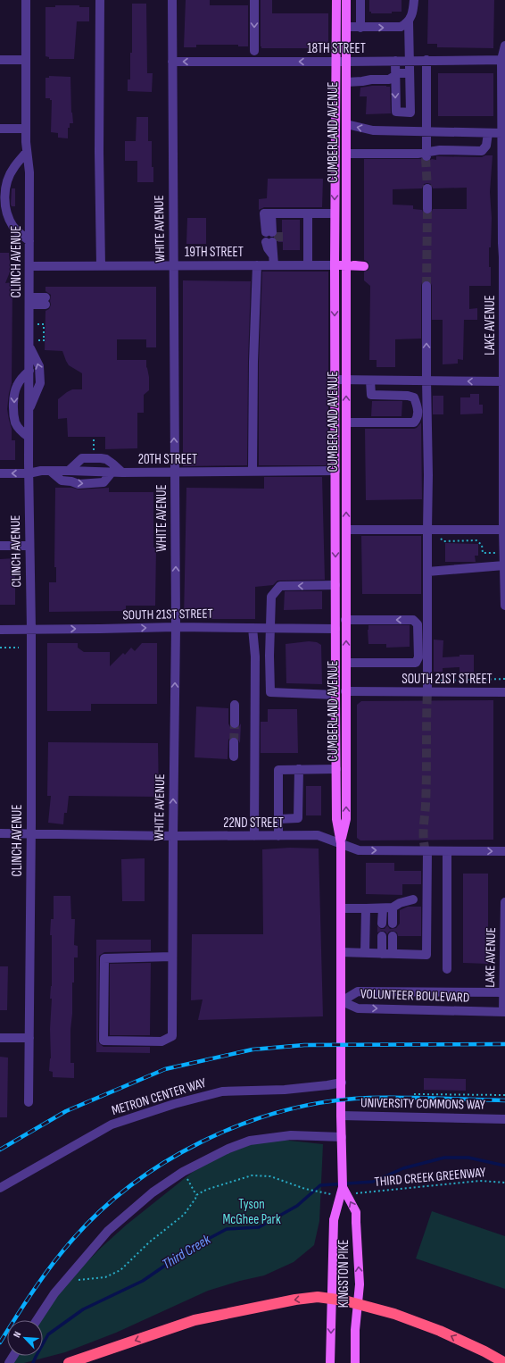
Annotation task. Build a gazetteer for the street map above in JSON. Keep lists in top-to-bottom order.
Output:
{
  "streets": {
    "main road": ["CUMBERLAND AVENUE", "KINGSTON PIKE"],
    "street": [
      "18TH STREET",
      "WHITE AVENUE",
      "19TH STREET",
      "CLINCH AVENUE",
      "LAKE AVENUE",
      "20TH STREET",
      "SOUTH 21ST STREET",
      "22ND STREET",
      "VOLUNTEER BOULEVARD",
      "METRON CENTER WAY",
      "UNIVERSITY COMMONS WAY"
    ],
    "path": ["THIRD CREEK GREENWAY"]
  },
  "crossings": [
    ["18TH STREET", "CUMBERLAND AVENUE"],
    ["18TH STREET", "WHITE AVENUE"],
    ["18TH STREET", "LAKE AVENUE"],
    ["CUMBERLAND AVENUE", "19TH STREET"],
    ["CUMBERLAND AVENUE", "20TH STREET"],
    ["CUMBERLAND AVENUE", "SOUTH 21ST STREET"],
    ["CUMBERLAND AVENUE", "22ND STREET"],
    ["CUMBERLAND AVENUE", "VOLUNTEER BOULEVARD"],
    ["CUMBERLAND AVENUE", "KINGSTON PIKE"],
    ["WHITE AVENUE", "19TH STREET"],
    ["WHITE AVENUE", "20TH STREET"],
    ["WHITE AVENUE", "SOUTH 21ST STREET"],
    ["WHITE AVENUE", "22ND STREET"],
    ["19TH STREET", "CLINCH AVENUE"],
    ["CLINCH AVENUE", "20TH STREET"],
    ["CLINCH AVENUE", "SOUTH 21ST STREET"],
    ["CLINCH AVENUE", "22ND STREET"],
    ["LAKE AVENUE", "VOLUNTEER BOULEVARD"],
    ["METRON CENTER WAY", "KINGSTON PIKE"],
    ["UNIVERSITY COMMONS WAY", "KINGSTON PIKE"]
  ],
  "one_way": ["18TH STREET"],
  "water": ["Third Creek"],
  "parks": ["Tyson McGhee Park"],
  "north": "top left"
}
